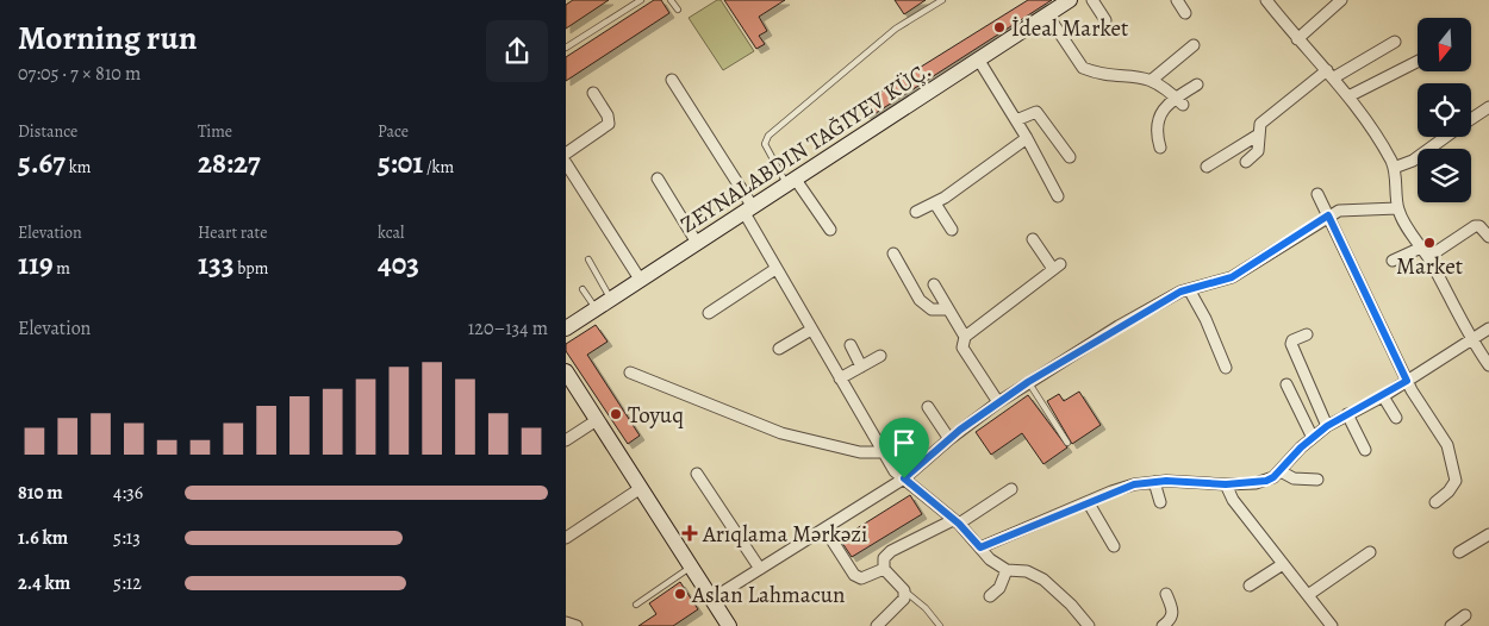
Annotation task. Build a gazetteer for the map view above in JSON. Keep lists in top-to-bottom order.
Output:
{
  "places": {
    "other": [
      "İdeal Market",
      "Market",
      "Toyuq",
      "Aslan Lahmacun"
    ],
    "health": ["Arıqlama Mərkəzi"]
  },
  "north": "bottom",
  "page": {
    "heading": ["Morning run", "07:05 · 7 × 810 m"],
    "stats": [
      ["Distance", "5.67 km"],
      ["Time", "28:27"],
      ["Pace", "5:01 /km"],
      ["Elevation", "119 m"],
      ["Heart rate", "133 bpm"],
      ["kcal", "403"]
    ],
    "chart": ["Elevation", "120–134 m"],
    "list": [
      {
        "name": "810 m",
        "note": "4:36"
      },
      {
        "name": "1.6 km",
        "note": "5:13"
      },
      {
        "name": "2.4 km",
        "note": "5:12"
      }
    ]
  }
}
